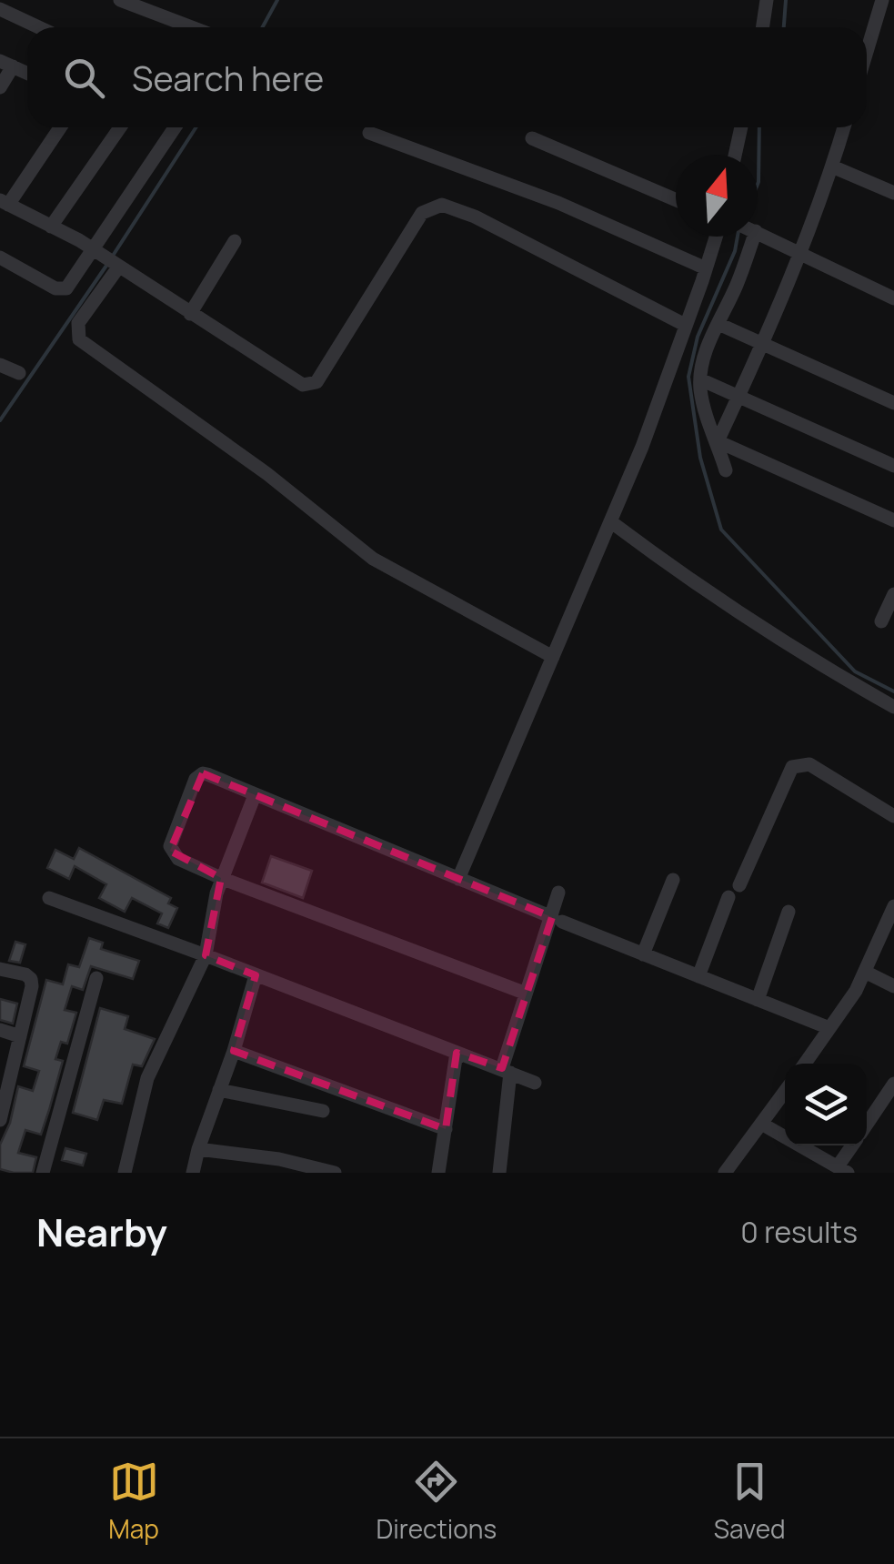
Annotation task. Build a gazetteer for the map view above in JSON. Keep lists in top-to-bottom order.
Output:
{
  "north": "top",
  "page": {
    "search": "Search here",
    "heading": ["Nearby", "0 results"],
    "nav": ["Map", "Directions", "Saved"]
  }
}
